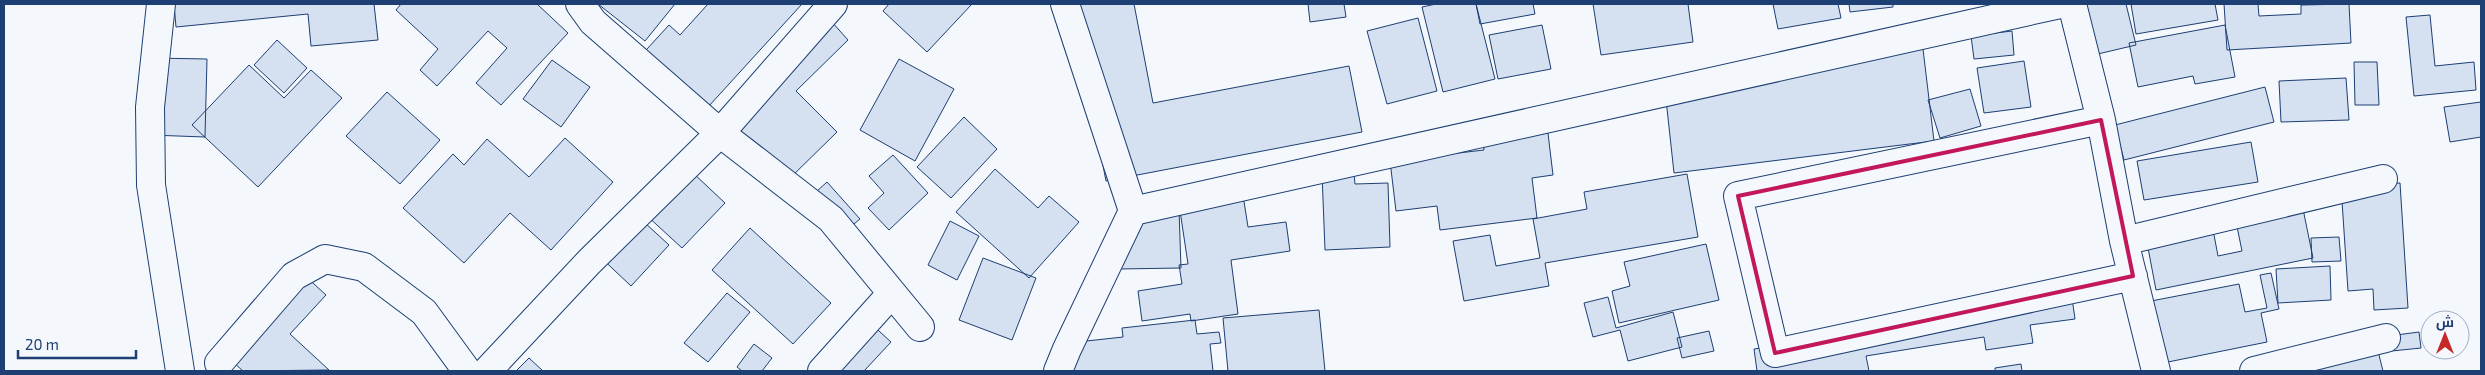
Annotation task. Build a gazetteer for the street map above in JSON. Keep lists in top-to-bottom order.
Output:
{
  "scale_bar": "20 m",
  "north": "top"
}
